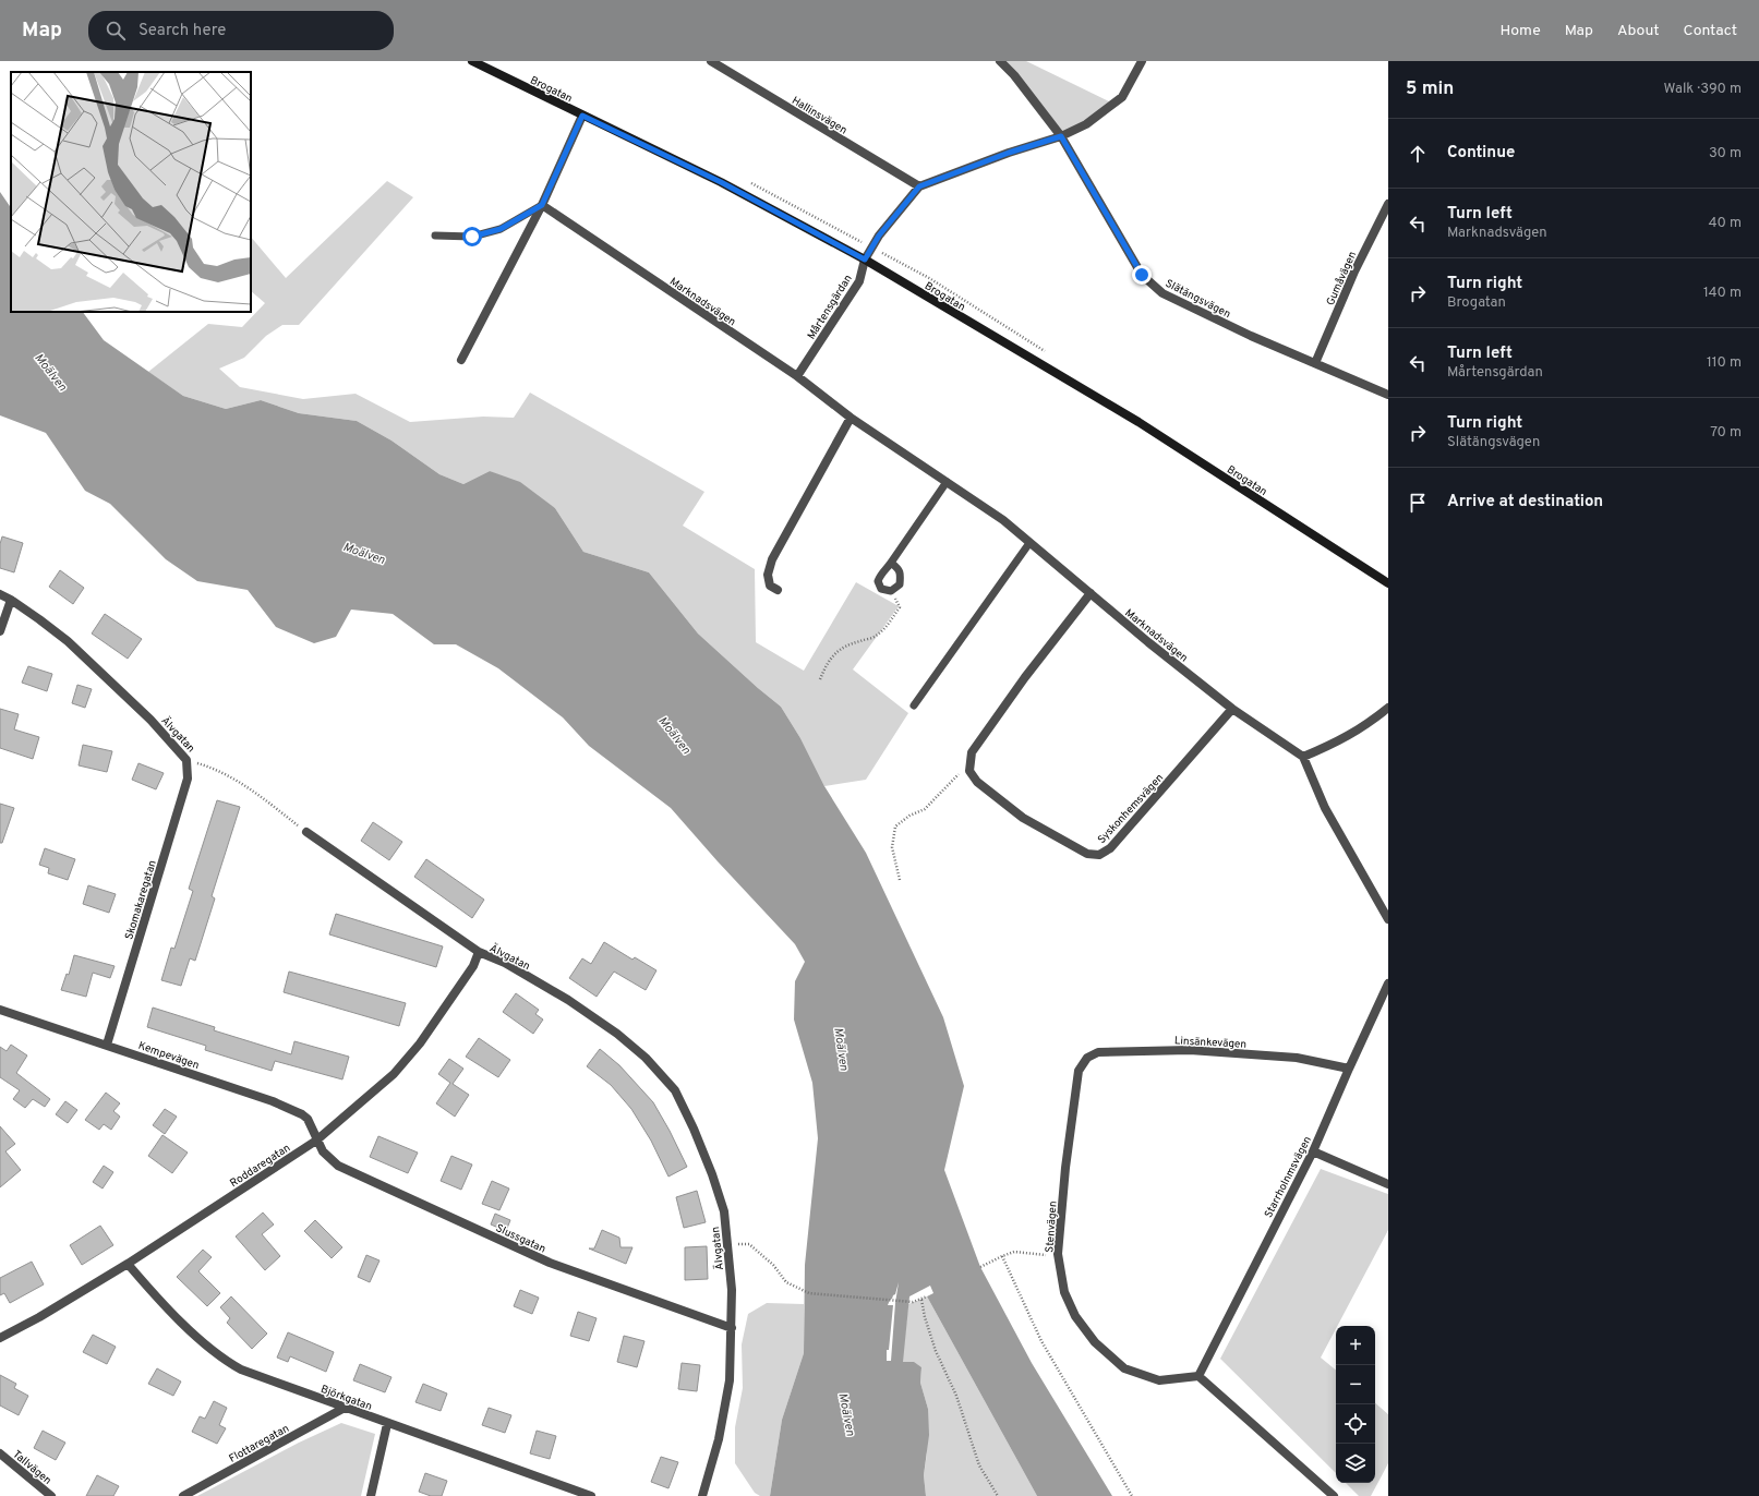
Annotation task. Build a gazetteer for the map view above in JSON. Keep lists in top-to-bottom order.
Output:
{
  "streets": {
    "main road": ["Brogatan"],
    "street": [
      "Hallinsvägen",
      "Gumåvägen",
      "Slätängsvägen",
      "Marknadsvägen",
      "Mårtensgärdan",
      "Älvgatan",
      "Syskonhemsvägen",
      "Skomakaregatan",
      "Linsänkevägen",
      "Kempevägen",
      "Roddaregatan",
      "Starrholnmsvägen",
      "Stenvägen",
      "Slussgatan",
      "Björkgatan",
      "Flottaregatan",
      "Tallvägen"
    ]
  },
  "crossings": [
    ["Brogatan", "Mårtensgärdan"],
    ["Hallinsvägen", "Mårtensgärdan"],
    ["Gumåvägen", "Slätängsvägen"],
    ["Slätängsvägen", "Mårtensgärdan"],
    ["Marknadsvägen", "Mårtensgärdan"],
    ["Marknadsvägen", "Syskonhemsvägen"],
    ["Älvgatan", "Skomakaregatan"],
    ["Älvgatan", "Roddaregatan"],
    ["Älvgatan", "Slussgatan"],
    ["Skomakaregatan", "Kempevägen"],
    ["Linsänkevägen", "Starrholnmsvägen"],
    ["Linsänkevägen", "Stenvägen"],
    ["Kempevägen", "Roddaregatan"],
    ["Kempevägen", "Slussgatan"],
    ["Roddaregatan", "Slussgatan"],
    ["Roddaregatan", "Björkgatan"],
    ["Starrholnmsvägen", "Stenvägen"],
    ["Björkgatan", "Flottaregatan"]
  ],
  "water": ["Moälven"],
  "page": {
    "header": "Map",
    "search": "Search here",
    "nav": [
      "Home",
      "Map",
      "About",
      "Contact"
    ],
    "heading": ["5 min", "Walk · 390 m"],
    "list": [
      ["Continue", "30 m"],
      ["Turn left", "Marknadsvägen", "40 m"],
      ["Turn right", "Brogatan", "140 m"],
      ["Turn left", "Mårtensgärdan", "110 m"],
      ["Turn right", "Slätängsvägen", "70 m"],
      "Arrive at destination"
    ],
    "map_buttons": ["+", "−"]
  }
}
